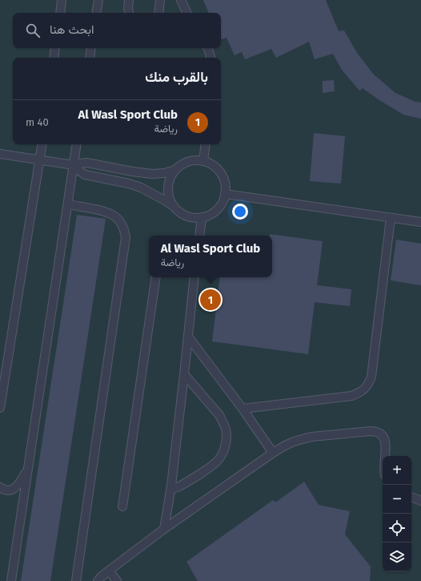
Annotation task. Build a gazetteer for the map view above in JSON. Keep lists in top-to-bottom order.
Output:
{
  "page": {
    "search": "ابحث هنا",
    "heading": "بالقرب منك",
    "list": [
      {
        "mark": "1",
        "name": "Al Wasl Sport Club",
        "note": "رياضة",
        "value": "40 m"
      }
    ],
    "popup": ["Al Wasl Sport Club", "رياضة"],
    "pins": "1",
    "map_buttons": ["+", "−"]
  }
}
